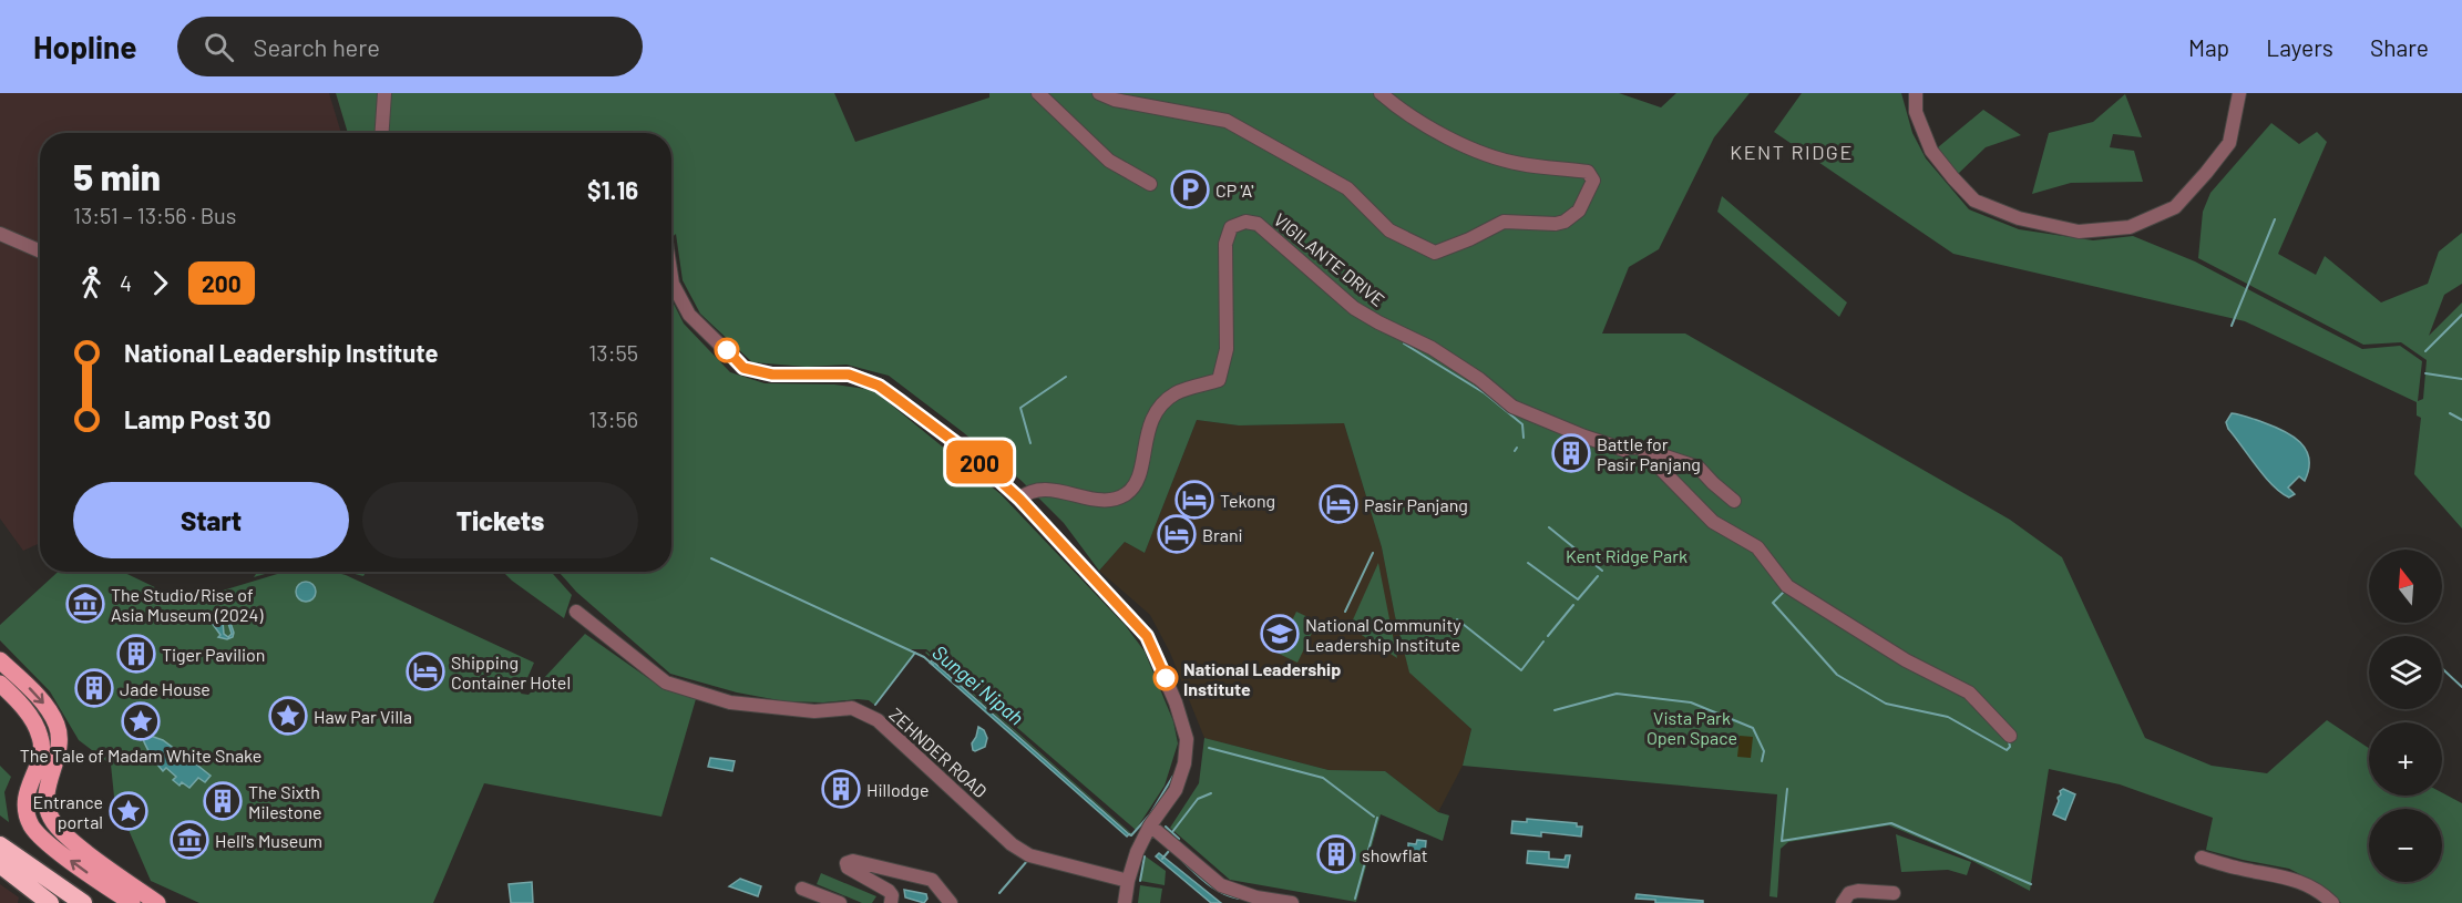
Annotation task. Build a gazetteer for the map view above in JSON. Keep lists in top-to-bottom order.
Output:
{
  "streets": {
    "street": ["VIGILANTE DRIVE", "ZEHNDER ROAD"]
  },
  "districts": ["KENT RIDGE"],
  "water": ["Sungei Nipah"],
  "parks": ["Kent Ridge Park", "Vista Park Open Space"],
  "places": {
    "parking": ["CP 'A'"],
    "building": [
      "Battle for Pasir Panjang",
      "Tiger Pavilion",
      "Jade House",
      "Hillodge",
      "The Sixth Milestone",
      "showflat"
    ],
    "hotel": [
      "Tekong",
      "Pasir Panjang",
      "Brani",
      "Shipping Container Hotel"
    ],
    "museum": ["The Studio/Rise of Asia Museum (2024)", "Hell's Museum"],
    "school or university": ["National Community Leadership Institute"],
    "other": ["National Leadership Institute"],
    "place": ["Haw Par Villa", "The Tale of Madam White Snake", "Entrance portal"]
  },
  "lines": ["bus line 200"],
  "north": "top",
  "page": {
    "header": "Hopline",
    "search": "Search here",
    "nav": ["Map", "Layers", "Share"],
    "on_map": "200",
    "heading": ["5 min", "13:51 – 13:56 · Bus", "$1.16"],
    "legs": ["4", "200"],
    "list": [
      {
        "name": "National Leadership Institute",
        "value": "13:55"
      },
      {
        "name": "Lamp Post 30",
        "value": "13:56"
      }
    ],
    "buttons": ["Start", "Tickets"],
    "map_buttons": ["+", "−"]
  }
}
